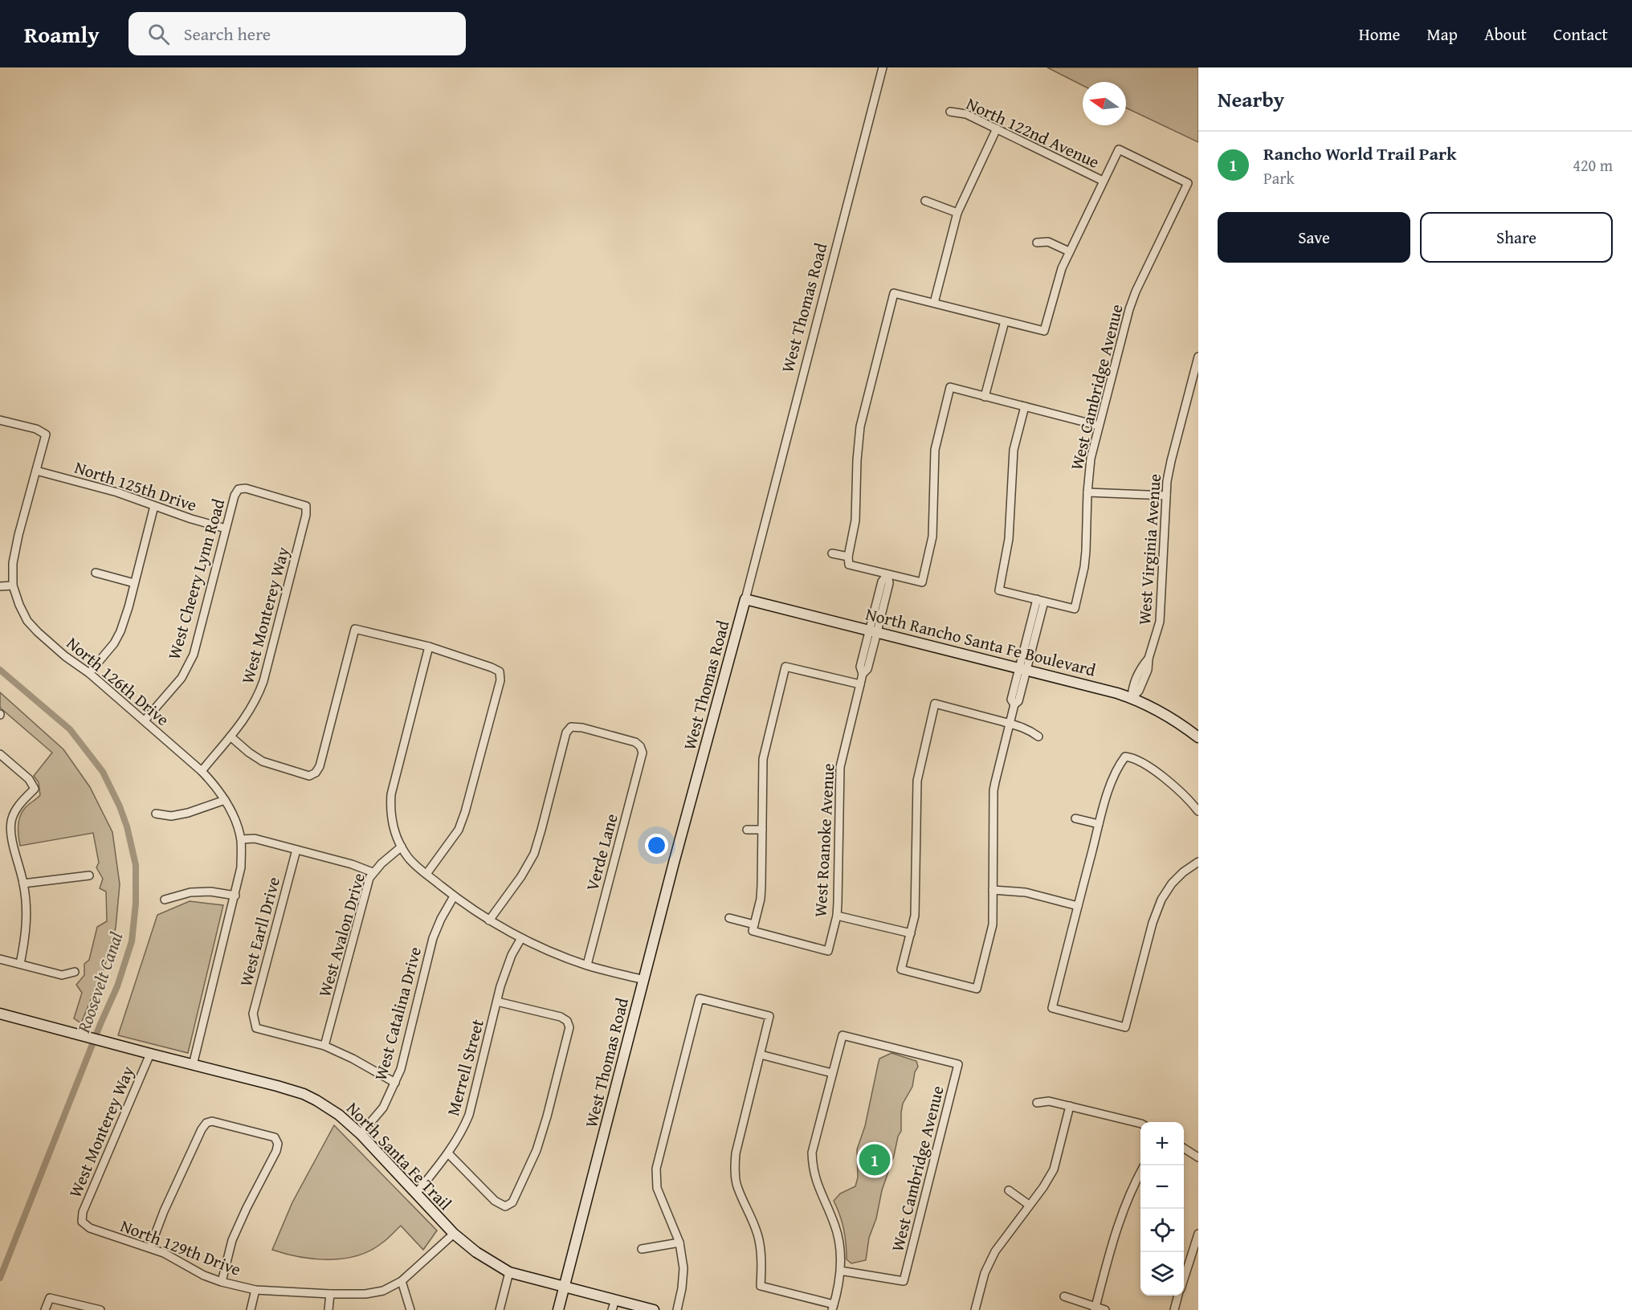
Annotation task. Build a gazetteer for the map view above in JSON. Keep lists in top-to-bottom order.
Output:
{
  "streets": {
    "street": [
      "North 122nd Avenue",
      "West Thomas Road",
      "West Cambridge Avenue",
      "North 125th Drive",
      "West Virginia Avenue",
      "West Cheery Lynn Road",
      "West Monterey Way",
      "North Rancho Santa Fe Boulevard",
      "North 126th Drive",
      "West Roanoke Avenue",
      "Verde Lane",
      "West Earll Drive",
      "West Avalon Drive",
      "West Catalina Drive",
      "Merrell Street",
      "North Santa Fe Trail",
      "North 129th Drive"
    ]
  },
  "crossings": [
    ["North 122nd Avenue", "West Cambridge Avenue"],
    ["West Thomas Road", "North Rancho Santa Fe Boulevard"],
    ["West Thomas Road", "North Santa Fe Trail"],
    ["North 125th Drive", "West Cheery Lynn Road"],
    ["West Virginia Avenue", "North Rancho Santa Fe Boulevard"],
    ["West Cheery Lynn Road", "West Monterey Way"],
    ["West Cheery Lynn Road", "North 126th Drive"],
    ["West Monterey Way", "North 126th Drive"],
    ["West Monterey Way", "North Santa Fe Trail"],
    ["West Monterey Way", "North 129th Drive"],
    ["North Rancho Santa Fe Boulevard", "West Roanoke Avenue"],
    ["West Earll Drive", "West Avalon Drive"],
    ["West Catalina Drive", "North Santa Fe Trail"],
    ["Merrell Street", "North Santa Fe Trail"],
    ["North Santa Fe Trail", "North 129th Drive"]
  ],
  "water": ["Roosevelt Canal"],
  "north": "left",
  "page": {
    "header": "Roamly",
    "search": "Search here",
    "nav": [
      "Home",
      "Map",
      "About",
      "Contact"
    ],
    "heading": "Nearby",
    "list": [
      {
        "mark": "1",
        "name": "Rancho World Trail Park",
        "note": "Park",
        "value": "420 m"
      }
    ],
    "buttons": ["Save", "Share"],
    "map_buttons": ["+", "−"],
    "pins": "1"
  }
}
